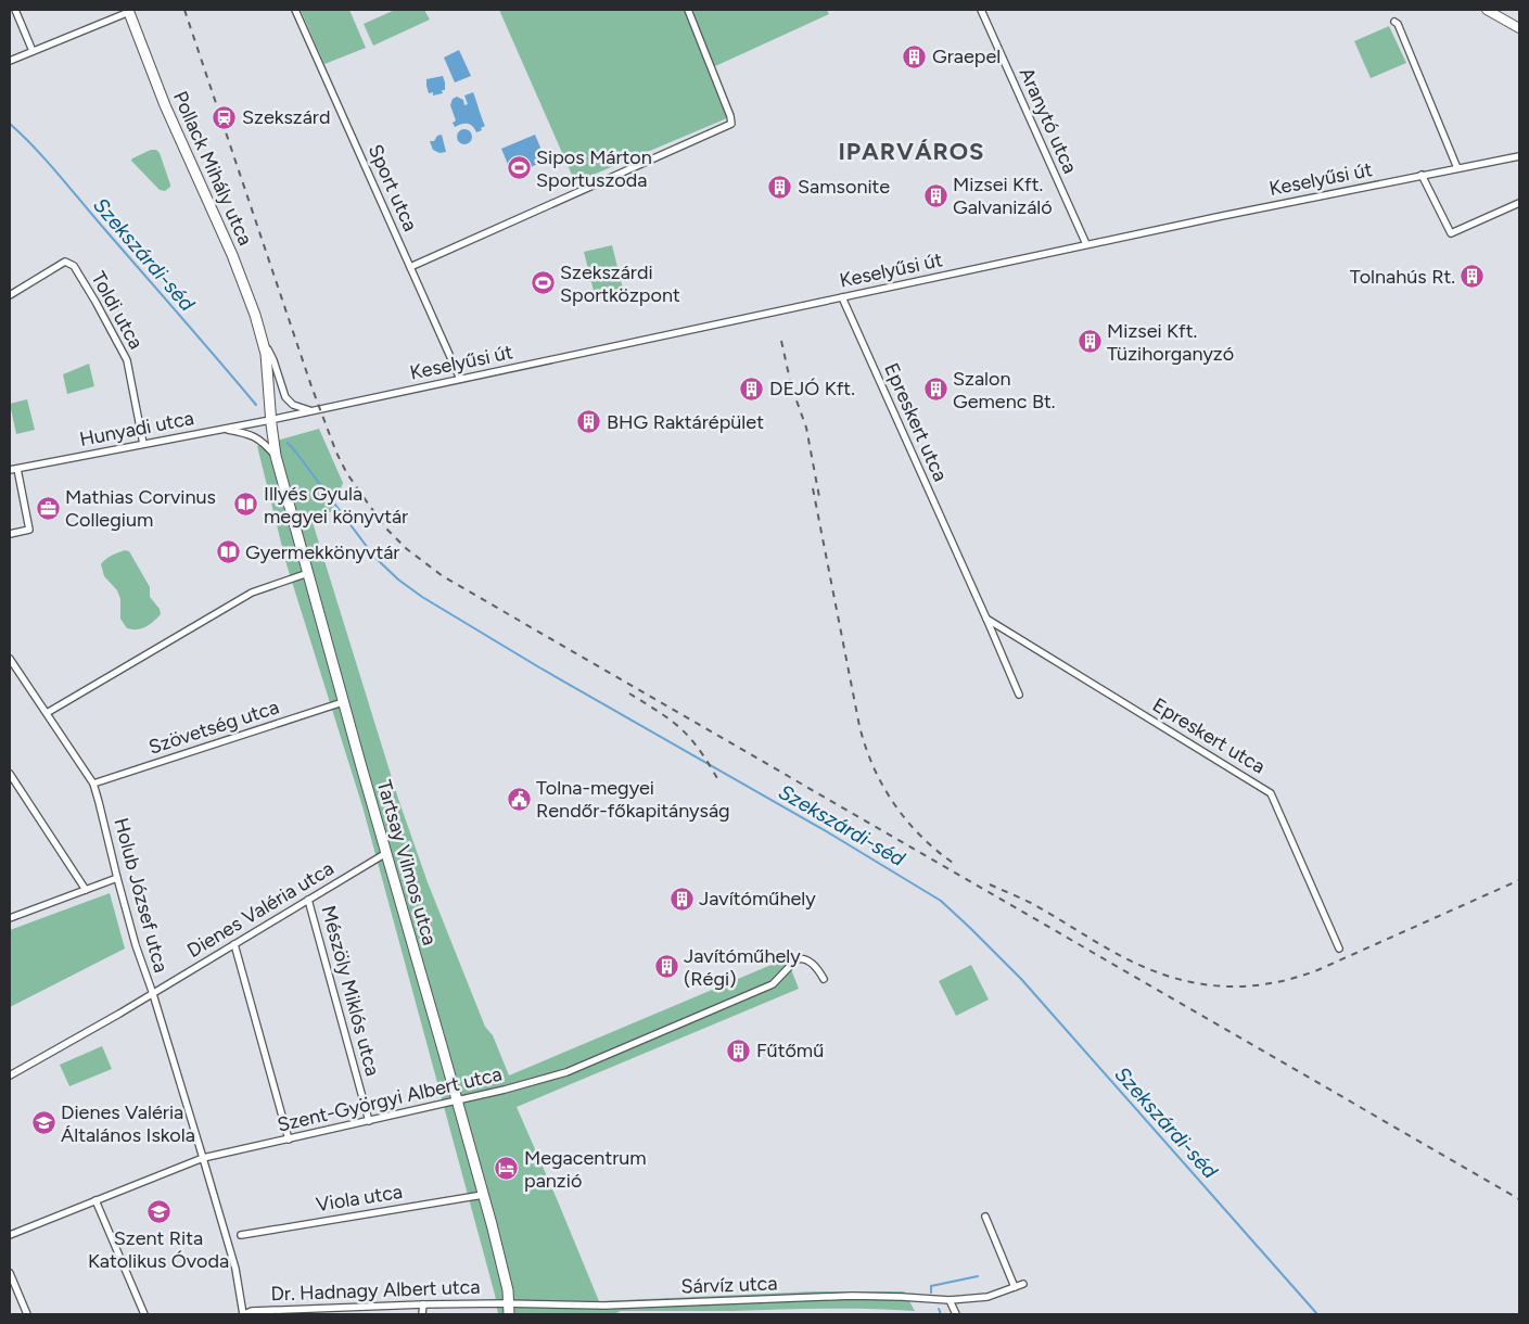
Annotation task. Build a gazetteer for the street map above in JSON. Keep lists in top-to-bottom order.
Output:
{
  "streets": {
    "main road": ["Pollack Mihály utca", "Tartsay Vilmos utca"],
    "street": [
      "Aranytó utca",
      "Keselyűsi út",
      "Sport utca",
      "Toldi utca",
      "Epreskert utca",
      "Hunyadi utca",
      "Szövetség utca",
      "Holub József utca",
      "Dienes Valéria utca",
      "Mészöly Miklós utca",
      "Szent-Györgyi Albert utca",
      "Viola utca",
      "Sárvíz utca",
      "Dr. Hadnagy Albert utca"
    ]
  },
  "crossings": [
    ["Aranytó utca", "Keselyűsi út"],
    ["Pollack Mihály utca", "Keselyűsi út"],
    ["Pollack Mihály utca", "Hunyadi utca"],
    ["Pollack Mihály utca", "Tartsay Vilmos utca"],
    ["Keselyűsi út", "Sport utca"],
    ["Keselyűsi út", "Epreskert utca"],
    ["Keselyűsi út", "Hunyadi utca"],
    ["Keselyűsi út", "Tartsay Vilmos utca"],
    ["Toldi utca", "Hunyadi utca"],
    ["Hunyadi utca", "Tartsay Vilmos utca"],
    ["Szövetség utca", "Tartsay Vilmos utca"],
    ["Szövetség utca", "Holub József utca"],
    ["Tartsay Vilmos utca", "Dienes Valéria utca"],
    ["Tartsay Vilmos utca", "Szent-Györgyi Albert utca"],
    ["Tartsay Vilmos utca", "Viola utca"],
    ["Tartsay Vilmos utca", "Sárvíz utca"],
    ["Tartsay Vilmos utca", "Dr. Hadnagy Albert utca"],
    ["Holub József utca", "Dienes Valéria utca"],
    ["Holub József utca", "Szent-Györgyi Albert utca"],
    ["Holub József utca", "Dr. Hadnagy Albert utca"],
    ["Dienes Valéria utca", "Mészöly Miklós utca"],
    ["Mészöly Miklós utca", "Szent-Györgyi Albert utca"],
    ["Sárvíz utca", "Dr. Hadnagy Albert utca"]
  ],
  "districts": ["IPARVÁROS"],
  "water": ["Szekszárdi-séd"],
  "places": {
    "building": [
      "Graepel",
      "Samsonite",
      "Mizsei Kft. Galvanizáló",
      "Tolnahús Rt.",
      "Mizsei Kft. Tüzihorganyzó",
      "DEJÓ Kft.",
      "Szalon Gemenc Bt.",
      "BHG Raktárépület",
      "Javítóműhely",
      "Javítóműhely (Régi)",
      "Fűtőmű"
    ],
    "station": ["Szekszárd"],
    "sports": ["Sipos Márton Sportuszoda", "Szekszárdi Sportközpont"],
    "library": ["Illyés Gyula megyei könyvtár", "Gyermekkönyvtár"],
    "office": ["Mathias Corvinus Collegium"],
    "public building": ["Tolna-megyei Rendőr-főkapitányság"],
    "school or university": ["Dienes Valéria Általános Iskola", "Szent Rita Katolikus Óvoda"],
    "hotel": ["Megacentrum panzió"]
  }
}
